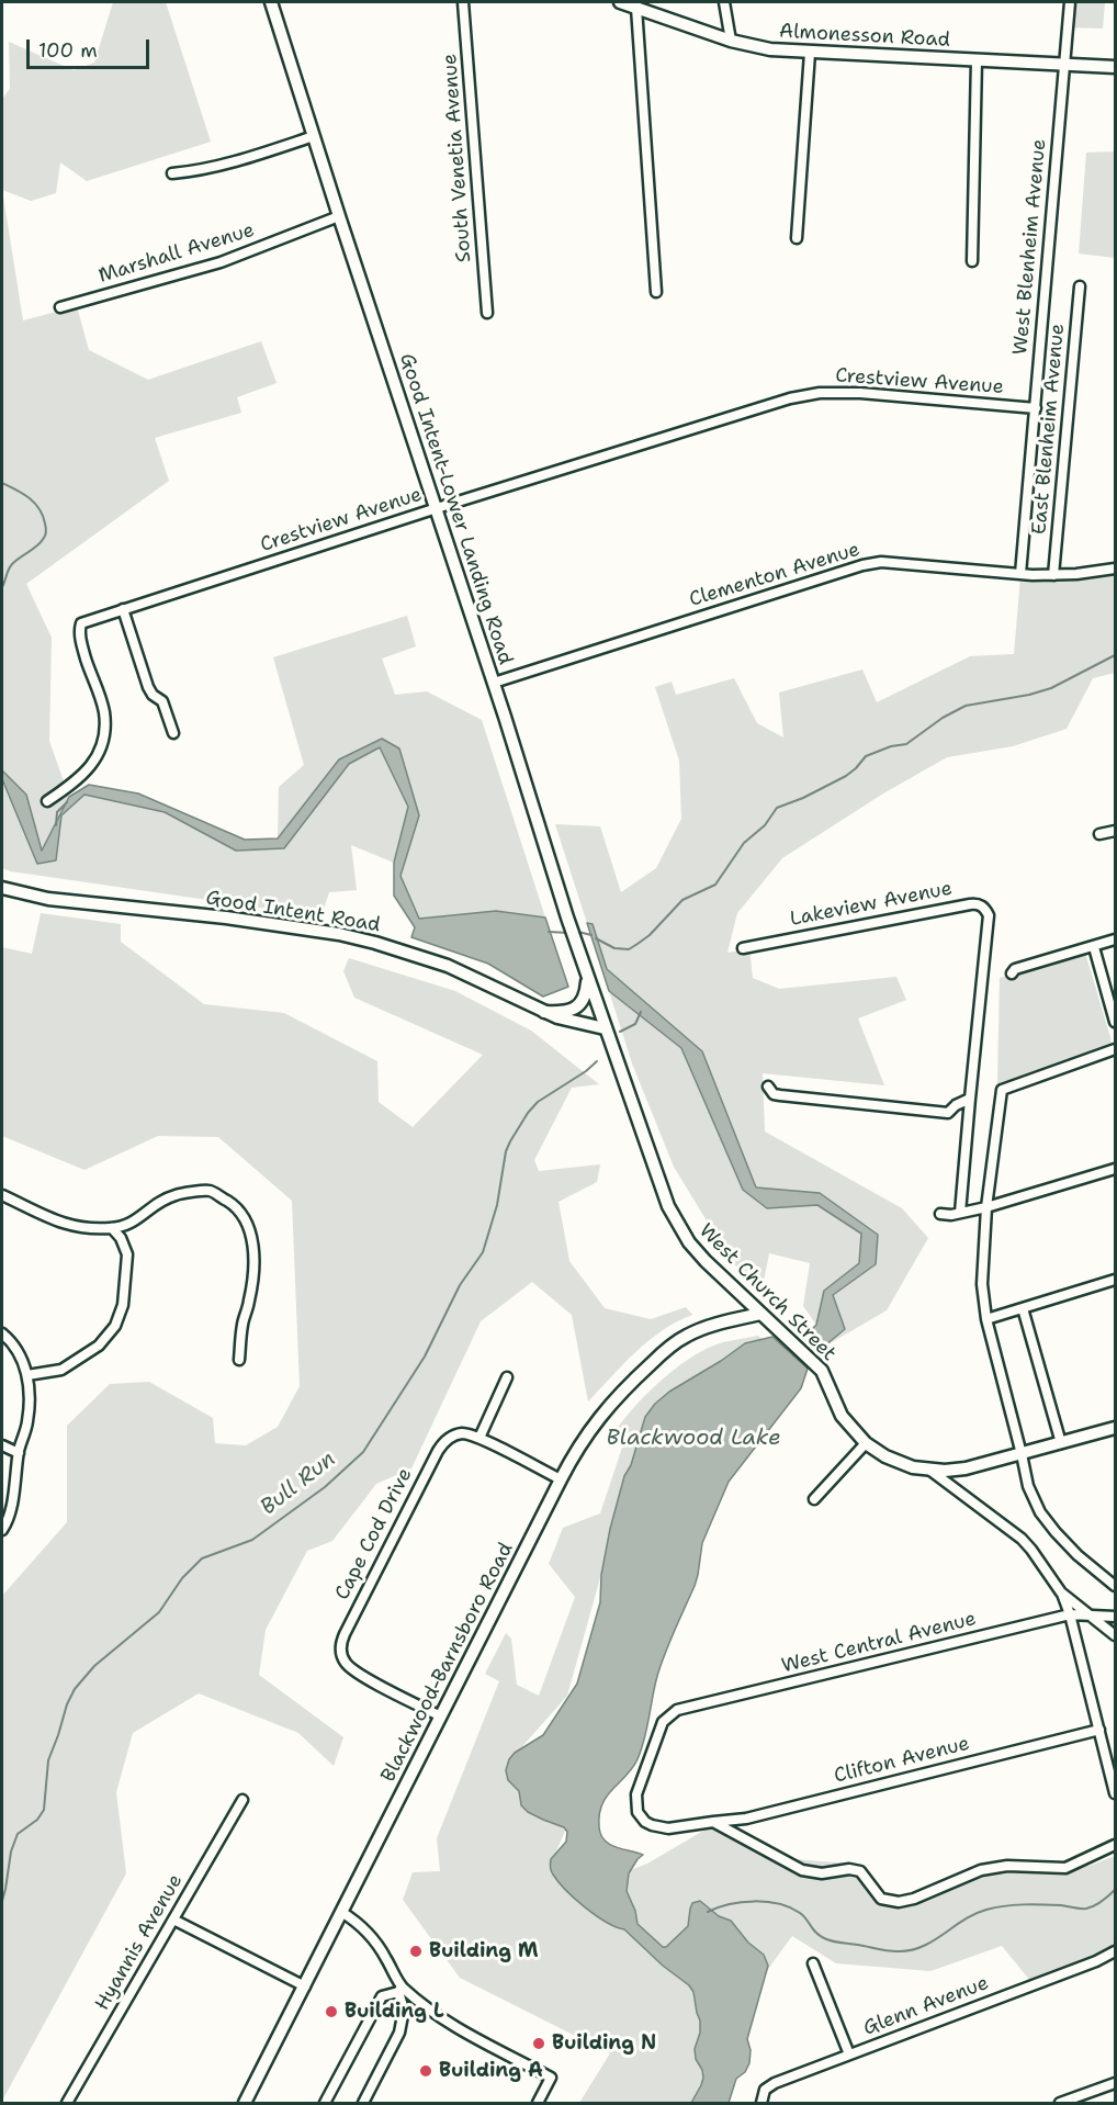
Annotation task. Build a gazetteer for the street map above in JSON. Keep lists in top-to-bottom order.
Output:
{
  "streets": {
    "main road": [
      "Almonesson Road",
      "Good Intent-Lower Landing Road",
      "Good Intent Road",
      "West Church Street",
      "Blackwood-Barnsboro Road"
    ],
    "street": [
      "South Venetia Avenue",
      "West Blenheim Avenue",
      "Marshall Avenue",
      "Crestview Avenue",
      "East Blenheim Avenue",
      "Clementon Avenue",
      "Lakeview Avenue",
      "Cape Cod Drive",
      "West Central Avenue",
      "Clifton Avenue",
      "Hyannis Avenue",
      "Glenn Avenue"
    ]
  },
  "crossings": [
    ["Almonesson Road", "West Blenheim Avenue"],
    ["West Blenheim Avenue", "Crestview Avenue"],
    ["West Blenheim Avenue", "Clementon Avenue"],
    ["Marshall Avenue", "Good Intent-Lower Landing Road"],
    ["Crestview Avenue", "Good Intent-Lower Landing Road"],
    ["East Blenheim Avenue", "Clementon Avenue"],
    ["Good Intent-Lower Landing Road", "Clementon Avenue"],
    ["Good Intent-Lower Landing Road", "Good Intent Road"],
    ["Good Intent-Lower Landing Road", "West Church Street"],
    ["Good Intent Road", "West Church Street"],
    ["West Church Street", "Blackwood-Barnsboro Road"],
    ["Cape Cod Drive", "Blackwood-Barnsboro Road"],
    ["West Central Avenue", "Clifton Avenue"]
  ],
  "water": ["Blackwood Lake", "Bull Run"],
  "places": [
    "Building M",
    "Building L",
    "Building N",
    "Building A"
  ],
  "scale_bar": "100 m"
}
